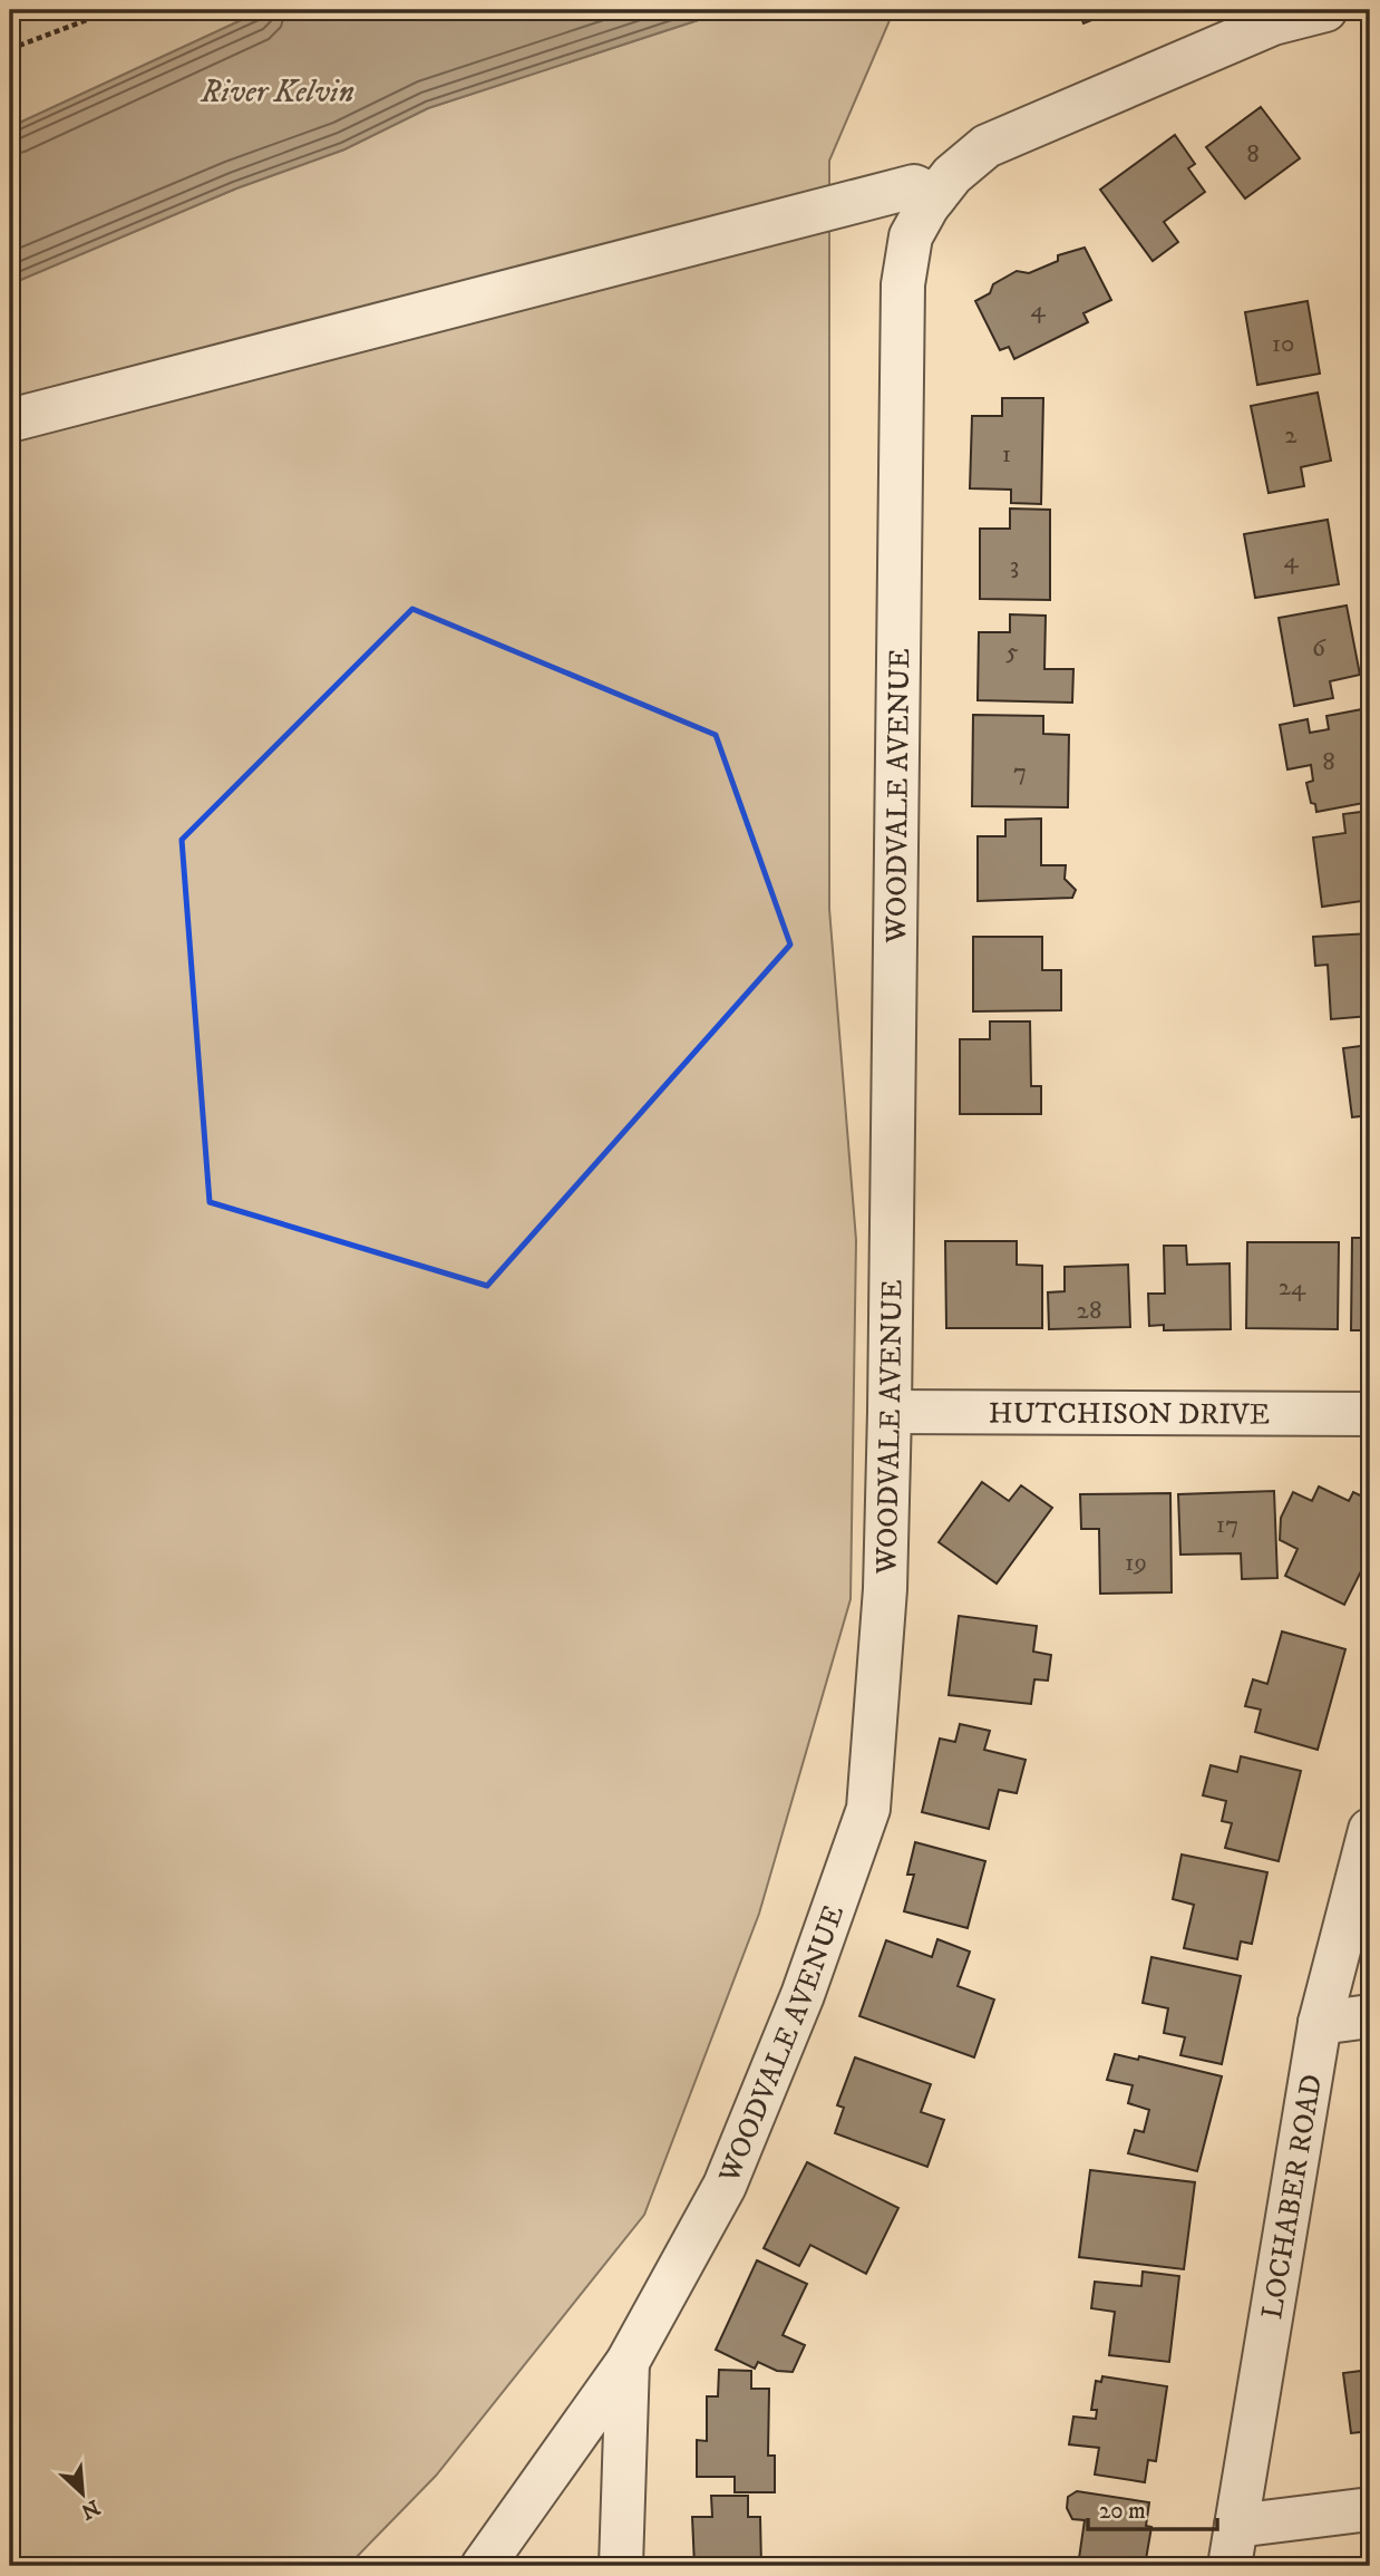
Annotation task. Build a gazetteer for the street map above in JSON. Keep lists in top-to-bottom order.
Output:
{
  "streets": {
    "street": ["WOODVALE AVENUE", "HUTCHISON DRIVE", "LOCHABER ROAD"]
  },
  "crossings": [
    ["WOODVALE AVENUE", "HUTCHISON DRIVE"]
  ],
  "water": ["River Kelvin"],
  "house_numbers": [
    "8",
    "4",
    "10",
    "2",
    "1",
    "4",
    "3",
    "6",
    "5",
    "8",
    "7",
    "24",
    "28",
    "17",
    "19"
  ],
  "scale_bar": "20 m",
  "north": "bottom right"
}
